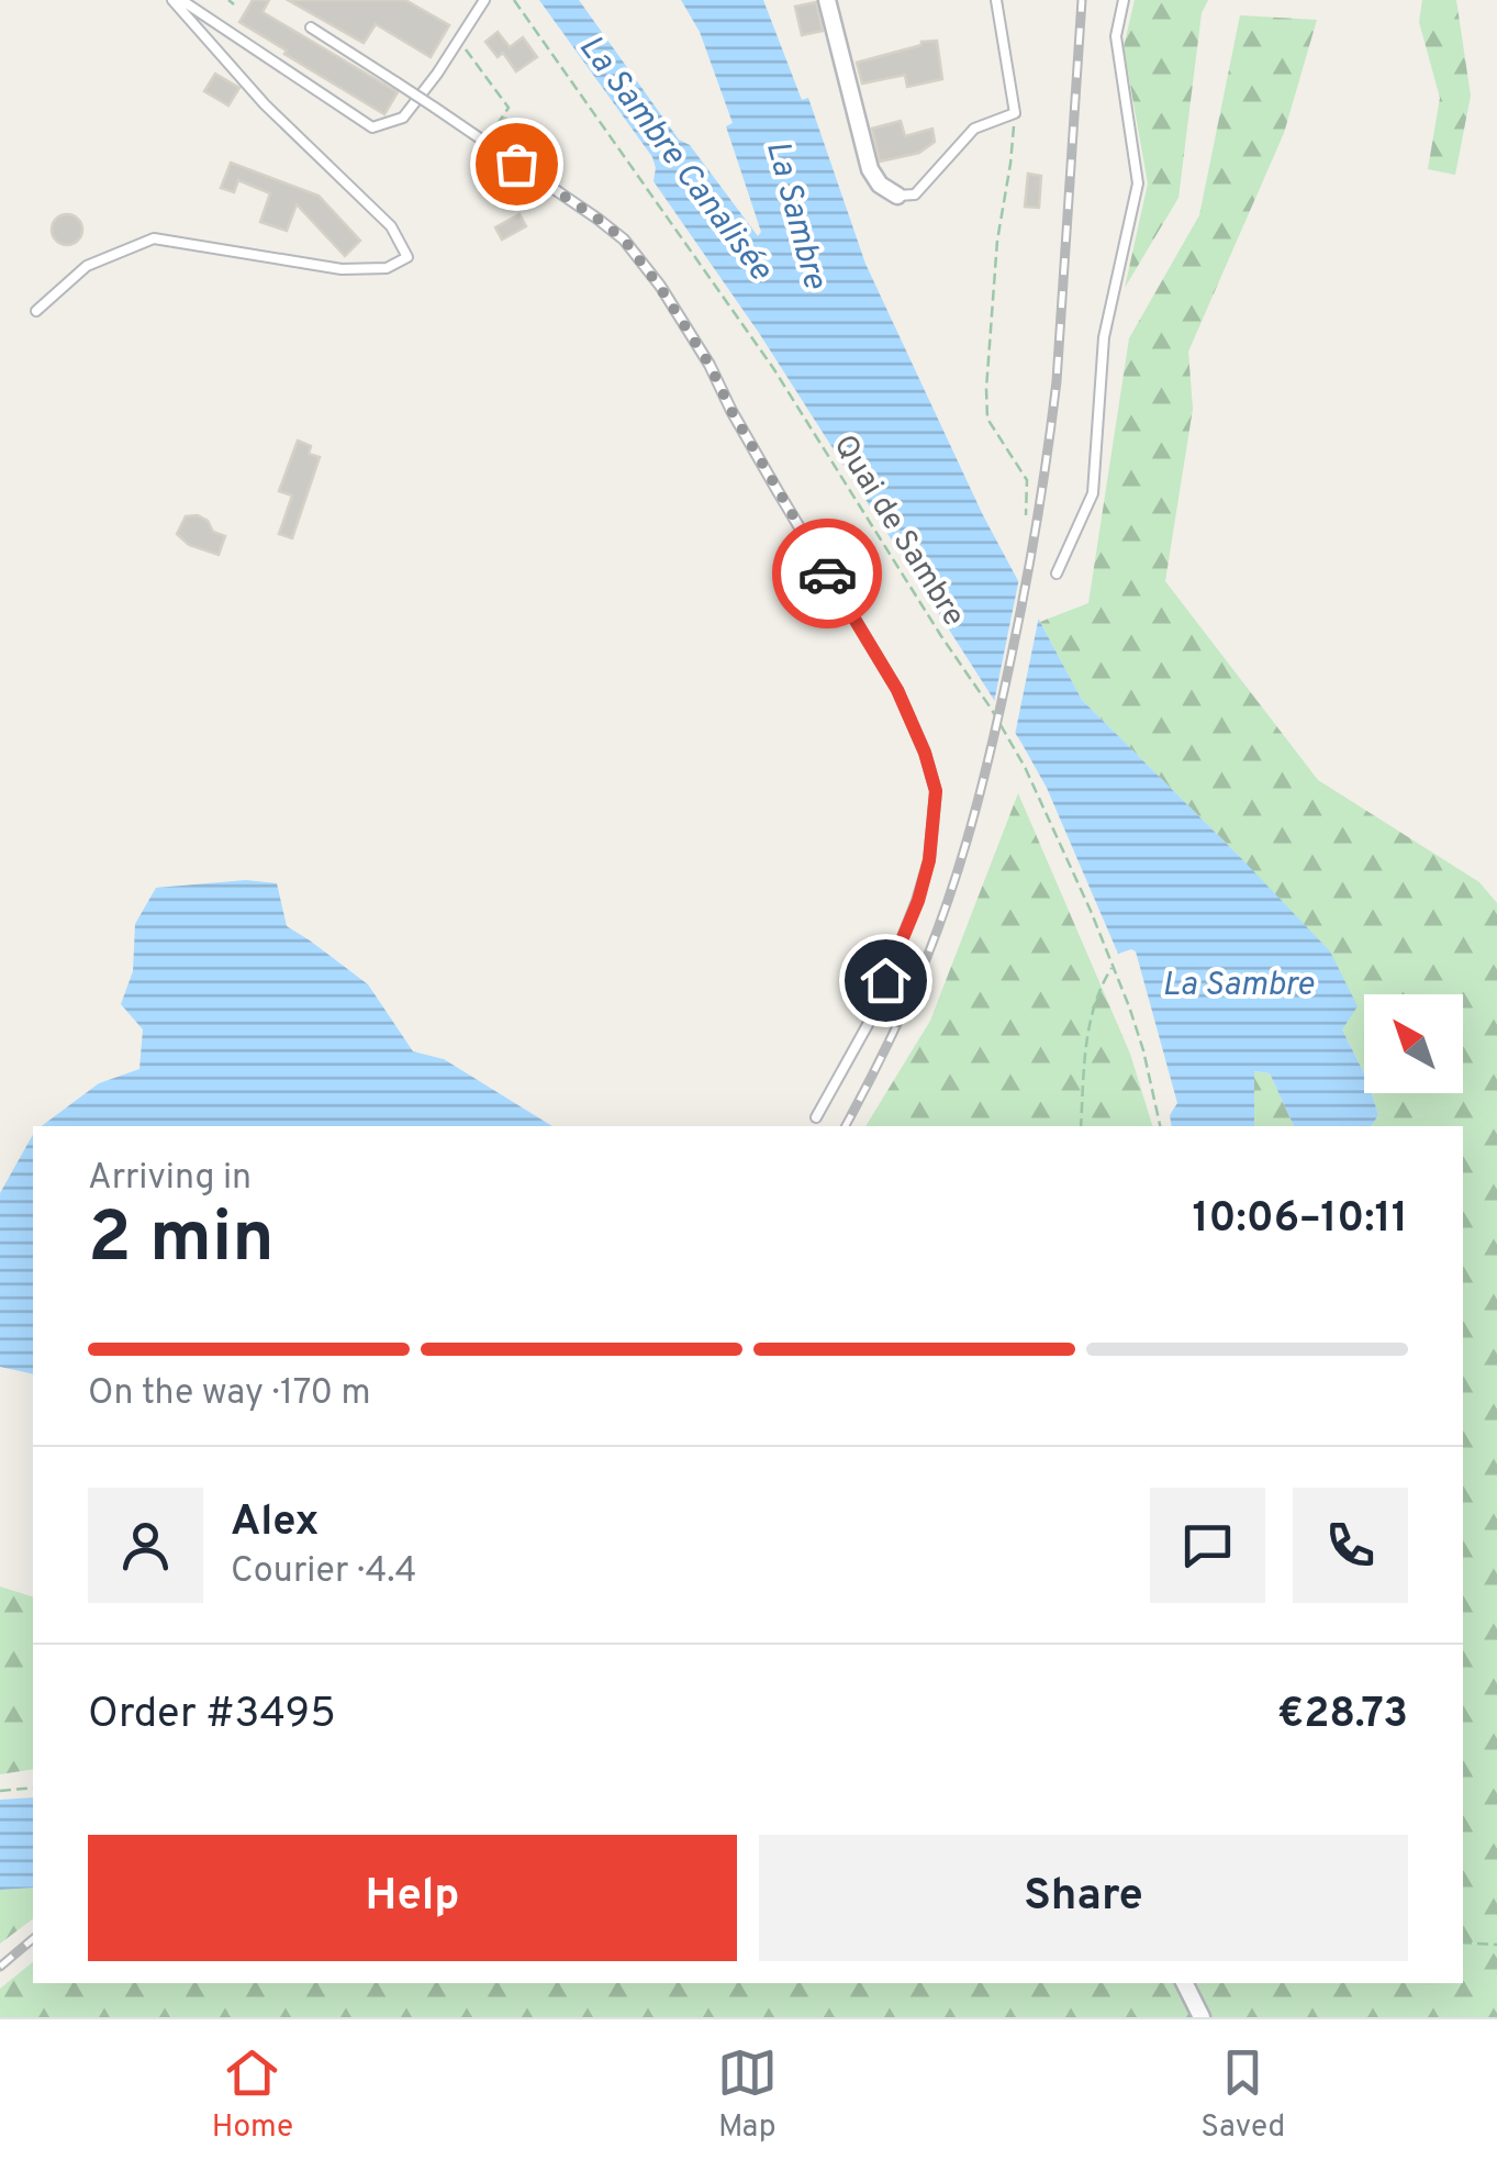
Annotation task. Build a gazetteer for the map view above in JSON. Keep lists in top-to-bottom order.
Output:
{
  "streets": {
    "path": ["Quai de Sambre"]
  },
  "water": ["La Sambre Canalisée", "La Sambre"],
  "north": "top left",
  "page": {
    "heading": ["2 min", "Arriving in", "10:06–10:11"],
    "panel": [
      "Alex",
      "Courier · 4.4",
      "Order #3495",
      "€28.73"
    ],
    "bar": "On the way · 170 m",
    "buttons": ["Help", "Share"],
    "tabs": ["Home", "Map", "Saved"]
  }
}
